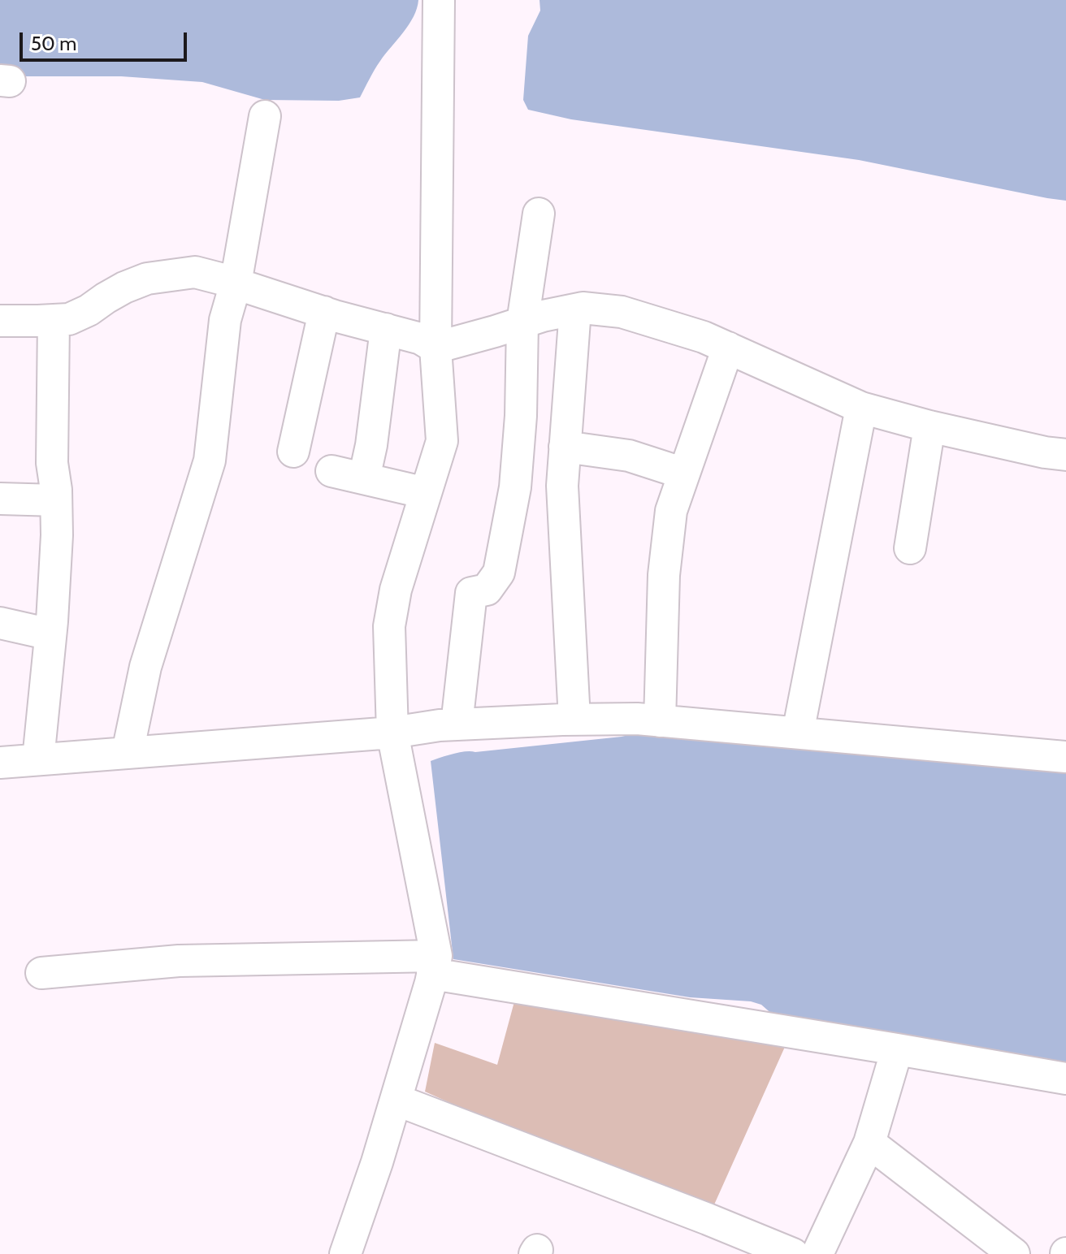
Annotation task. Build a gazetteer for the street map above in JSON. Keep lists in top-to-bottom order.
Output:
{
  "scale_bar": "50 m"
}
